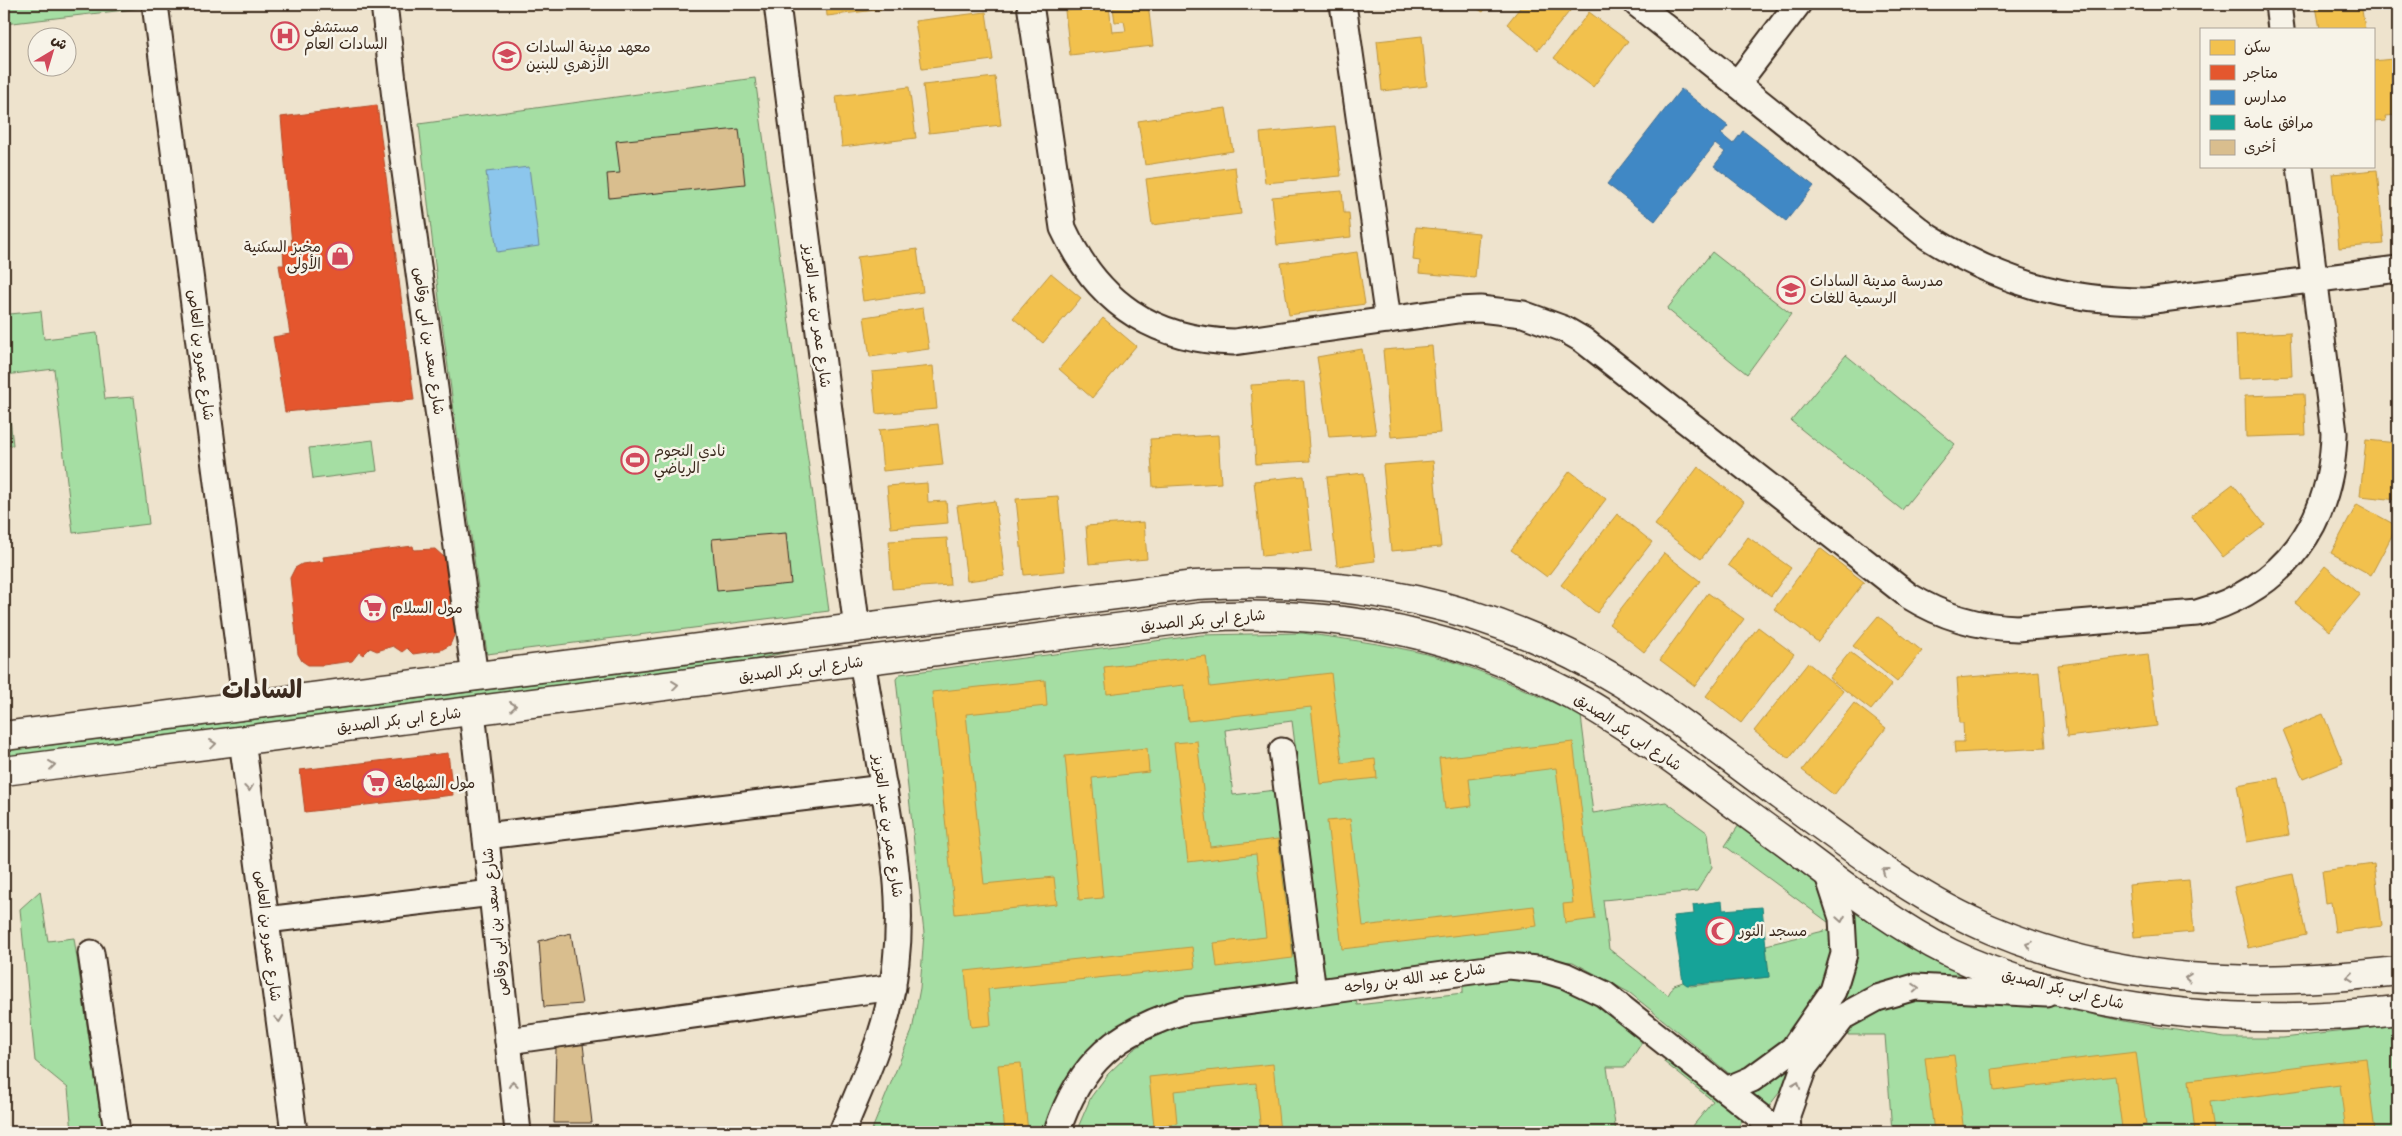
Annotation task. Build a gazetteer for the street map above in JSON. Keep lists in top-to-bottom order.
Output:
{
  "streets": {
    "main road": ["شارع ابى بكر الصديق"],
    "street": [
      "شارع عمر بن عبد العزيز",
      "شارع سعد بن ابى وقاص",
      "شارع عمرو بن العاص",
      "شارع عبد الله بن رواحه"
    ]
  },
  "crossings": [
    ["شارع عمر بن عبد العزيز", "شارع ابى بكر الصديق"],
    ["شارع سعد بن ابى وقاص", "شارع ابى بكر الصديق"],
    ["شارع عمرو بن العاص", "شارع ابى بكر الصديق"]
  ],
  "districts": ["السادات"],
  "places": {
    "hospital": ["مستشفى السادات العام"],
    "school or university": ["معهد مدينة السادات الأزهري للبنين", "مدرسة مدينة السادات الرسمية للغات"],
    "shop": ["مخبز السكنية الأولى"],
    "sports": ["نادي النجوم الرياضي"],
    "supermarket": ["مول السلام", "مول الشهامة"],
    "mosque": ["مسجد النور"]
  },
  "legend": [
    "سكن",
    "متاجر",
    "مدارس",
    "مرافق عامة",
    "أخرى"
  ],
  "north": "top right"
}
